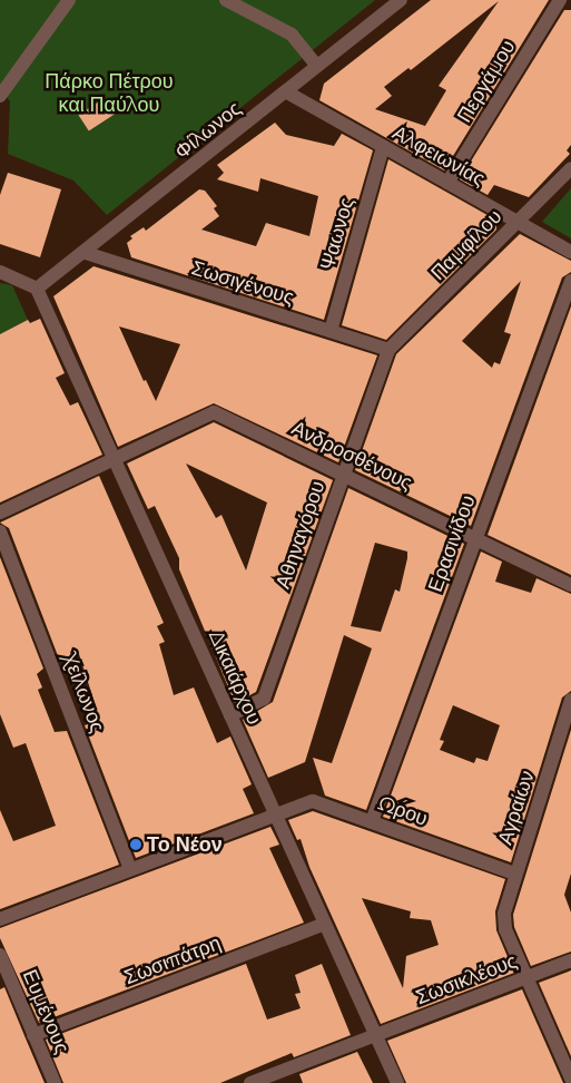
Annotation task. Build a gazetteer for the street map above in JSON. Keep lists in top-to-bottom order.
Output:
{
  "streets": {
    "street": [
      "Περγάμου",
      "Φίλωνος",
      "Αλφειωνίας",
      "Ψαωνος",
      "Παμφίλου",
      "Σωσιγένους",
      "Ανδροσθένους",
      "Αθηναγόρου",
      "Ερασινίδου",
      "Δικαιάρχου",
      "Χείλωνος",
      "Αγραίων",
      "Ώρου",
      "Σωσιπάτρη",
      "Σωσικλέους",
      "Ευμένους"
    ]
  },
  "crossings": [
    ["Περγάμου", "Αλφειωνίας"],
    ["Φίλωνος", "Αλφειωνίας"],
    ["Φίλωνος", "Σωσιγένους"],
    ["Φίλωνος", "Δικαιάρχου"],
    ["Αλφειωνίας", "Ψαωνος"],
    ["Αλφειωνίας", "Παμφίλου"],
    ["Ψαωνος", "Σωσιγένους"],
    ["Παμφίλου", "Σωσιγένους"],
    ["Παμφίλου", "Αθηναγόρου"],
    ["Σωσιγένους", "Αθηναγόρου"],
    ["Ανδροσθένους", "Αθηναγόρου"],
    ["Ανδροσθένους", "Ερασινίδου"],
    ["Ανδροσθένους", "Δικαιάρχου"],
    ["Αθηναγόρου", "Δικαιάρχου"],
    ["Ερασινίδου", "Ώρου"],
    ["Δικαιάρχου", "Ώρου"],
    ["Δικαιάρχου", "Σωσιπάτρη"],
    ["Δικαιάρχου", "Σωσικλέους"],
    ["Χείλωνος", "Ώρου"],
    ["Αγραίων", "Ώρου"],
    ["Αγραίων", "Σωσικλέους"],
    ["Σωσιπάτρη", "Ευμένους"]
  ],
  "parks": ["Πάρκο Πέτρου και Παύλου"],
  "places": ["Το Νέον"]
}
